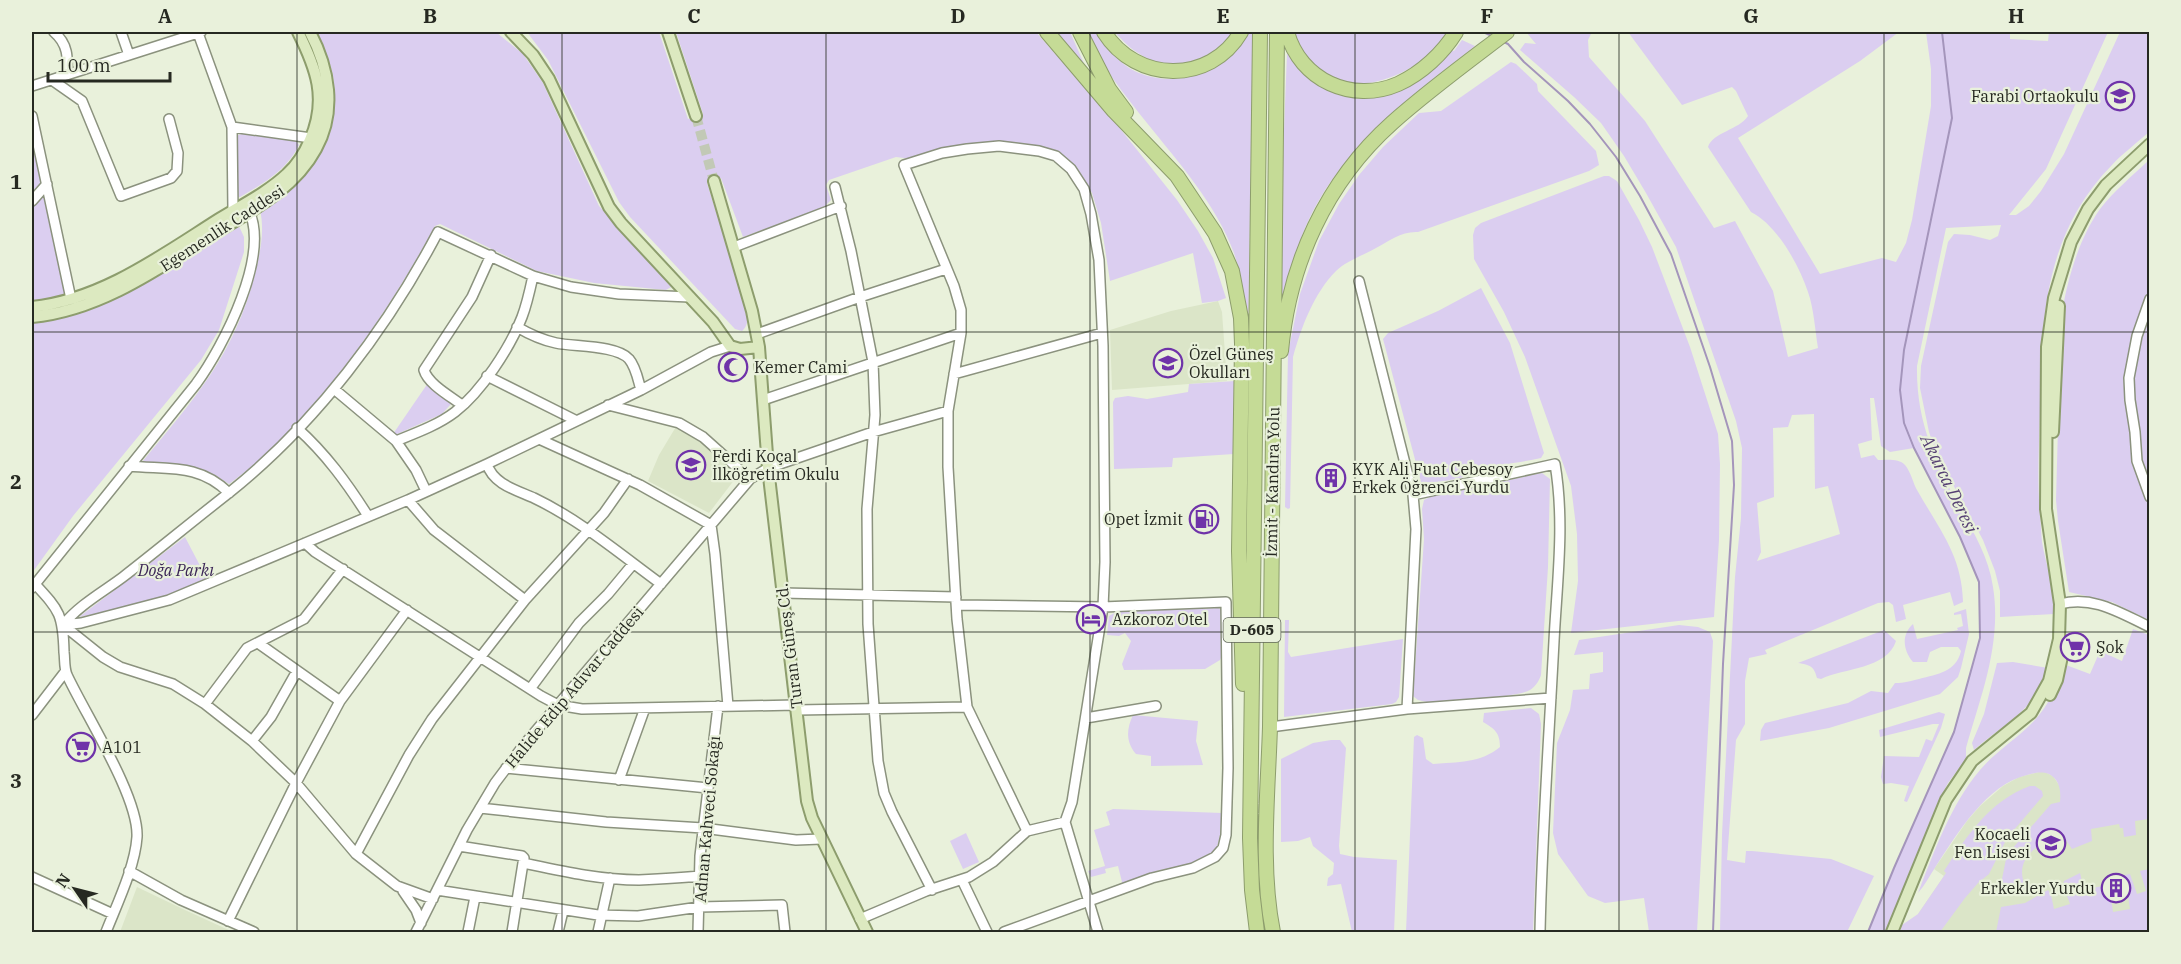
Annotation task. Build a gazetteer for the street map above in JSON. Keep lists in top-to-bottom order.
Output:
{
  "streets": {
    "highway": ["İzmit - Kandıra Yolu", "D-605"],
    "main road": ["Egemenlik Caddesi", "Turan Güneş Cd."],
    "street": ["Halide Edip Adıvar Caddesi", "Adnan Kahveci Sokağı"]
  },
  "crossings": [
    ["Turan Güneş Cd.", "Halide Edip Adıvar Caddesi"]
  ],
  "water": ["Akarca Deresi"],
  "parks": ["Doğa Parkı"],
  "places": {
    "school or university": [
      "Farabi Ortaokulu",
      "Özel Güneş Okulları",
      "Ferdi Koçal İlköğretim Okulu",
      "Kocaeli Fen Lisesi"
    ],
    "mosque": ["Kemer Cami"],
    "building": ["KYK Ali Fuat Cebesoy Erkek Öğrenci Yurdu", "Erkekler Yurdu"],
    "fuel station": ["Opet İzmit"],
    "hotel": ["Azkoroz Otel"],
    "supermarket": ["Şok", "A101"]
  },
  "scale_bar": "100 m",
  "north": "top left",
  "grid": {
    "columns": [
      "A",
      "B",
      "C",
      "D",
      "E",
      "F",
      "G",
      "H"
    ],
    "rows": ["1", "2", "3"]
  }
}
